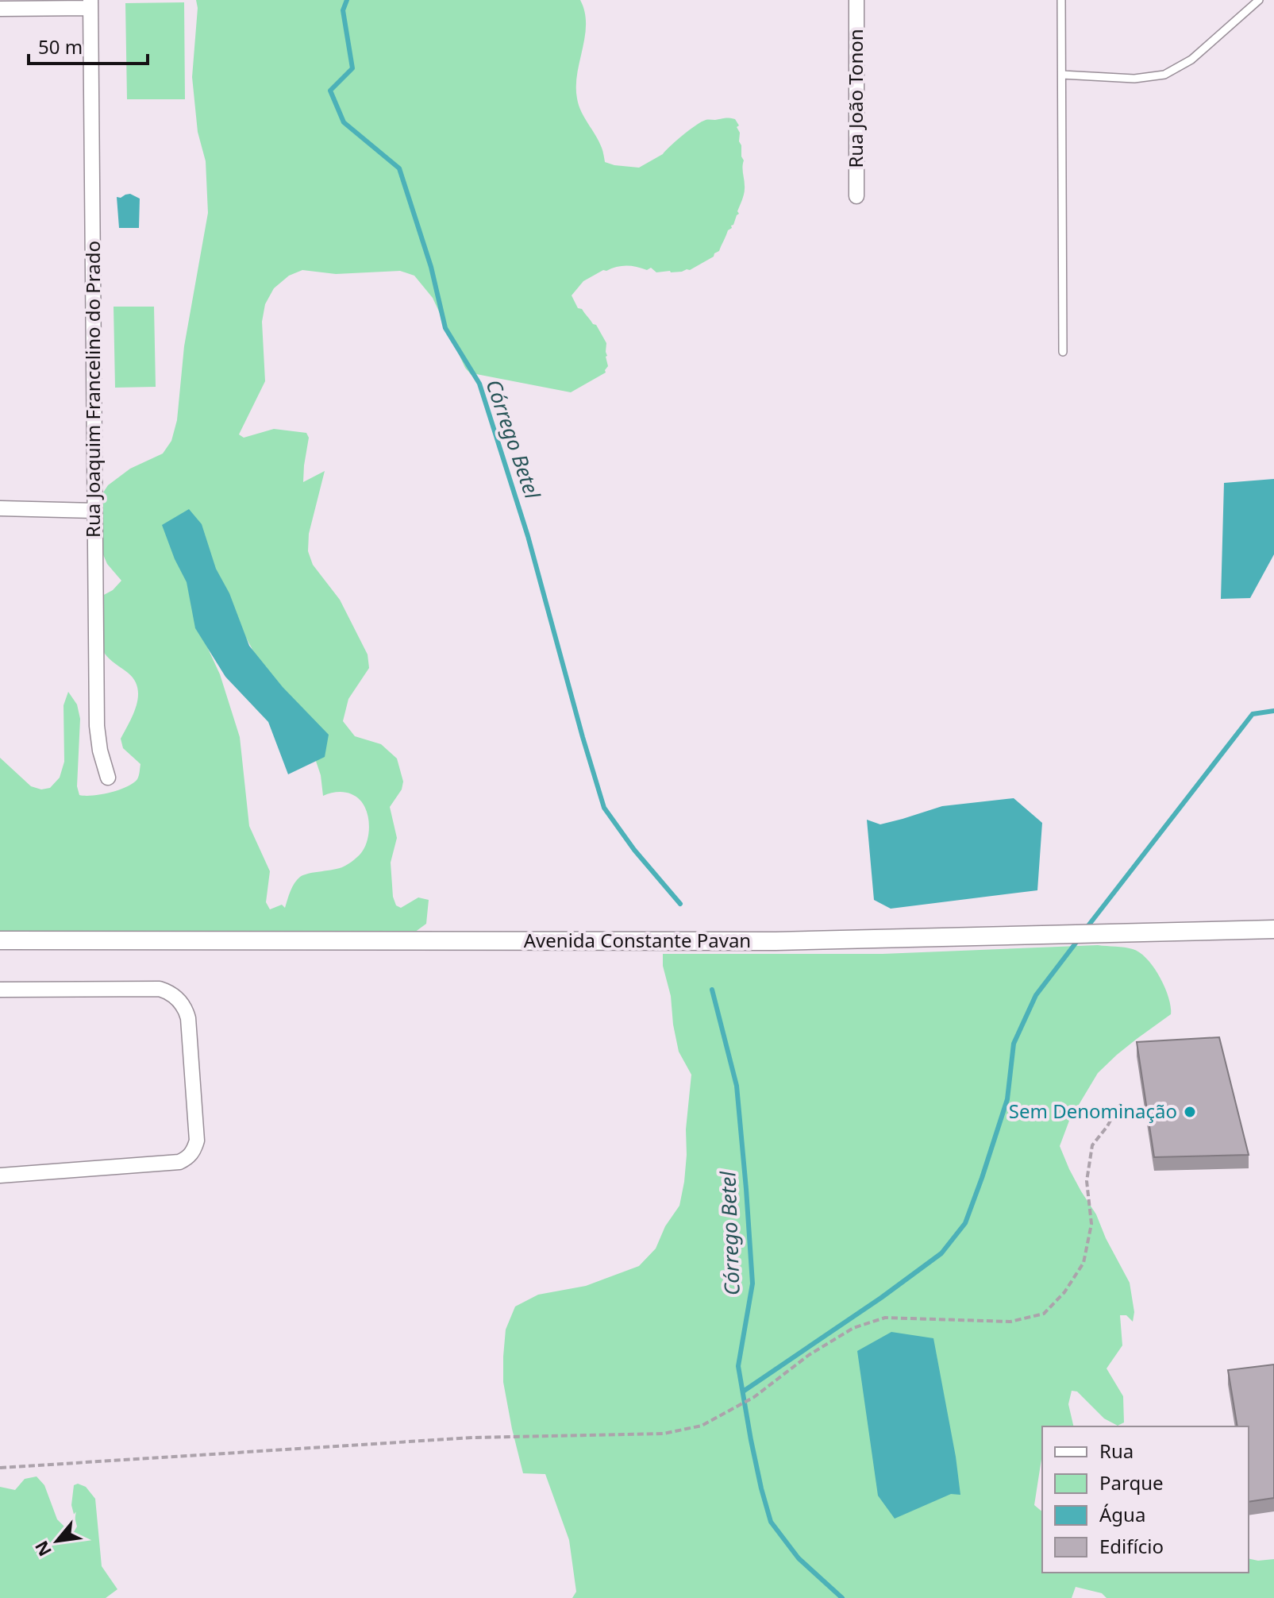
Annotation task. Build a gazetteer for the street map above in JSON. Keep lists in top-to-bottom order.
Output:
{
  "streets": {
    "street": ["Rua João Tonon", "Rua Joaquim Francelino do Prado", "Avenida Constante Pavan"]
  },
  "water": ["Córrego Betel"],
  "places": ["Sem Denominação"],
  "legend": [
    "Rua",
    "Parque",
    "Água",
    "Edifício"
  ],
  "scale_bar": "50 m",
  "north": "bottom left"
}
